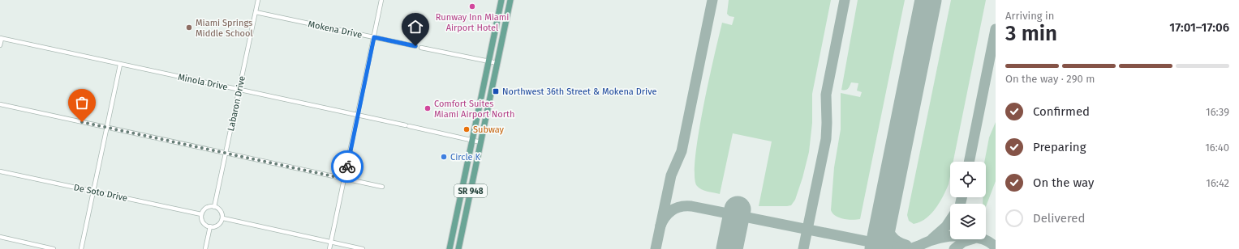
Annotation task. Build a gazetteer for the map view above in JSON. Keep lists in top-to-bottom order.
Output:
{
  "streets": {
    "main road": ["SR 948"],
    "street": [
      "Mokena Drive",
      "Minola Drive",
      "Labaron Drive",
      "De Soto Drive"
    ]
  },
  "crossings": [
    ["Mokena Drive", "Labaron Drive"],
    ["Minola Drive", "Labaron Drive"],
    ["Minola Drive", "SR 948"],
    ["Labaron Drive", "De Soto Drive"]
  ],
  "places": {
    "other": [
      "Runway Inn Miami Airport Hotel",
      "Miami Springs Middle School",
      "Comfort Suites Miami Airport North",
      "Subway",
      "Circle K"
    ],
    "transit": ["Northwest 36th Street & Mokena Drive"]
  },
  "page": {
    "heading": ["3 min", "Arriving in", "17:01–17:06"],
    "bar": "On the way · 290 m",
    "list": [
      ["Confirmed", "16:39"],
      ["Preparing", "16:40"],
      ["On the way", "16:42"],
      "Delivered"
    ]
  }
}
